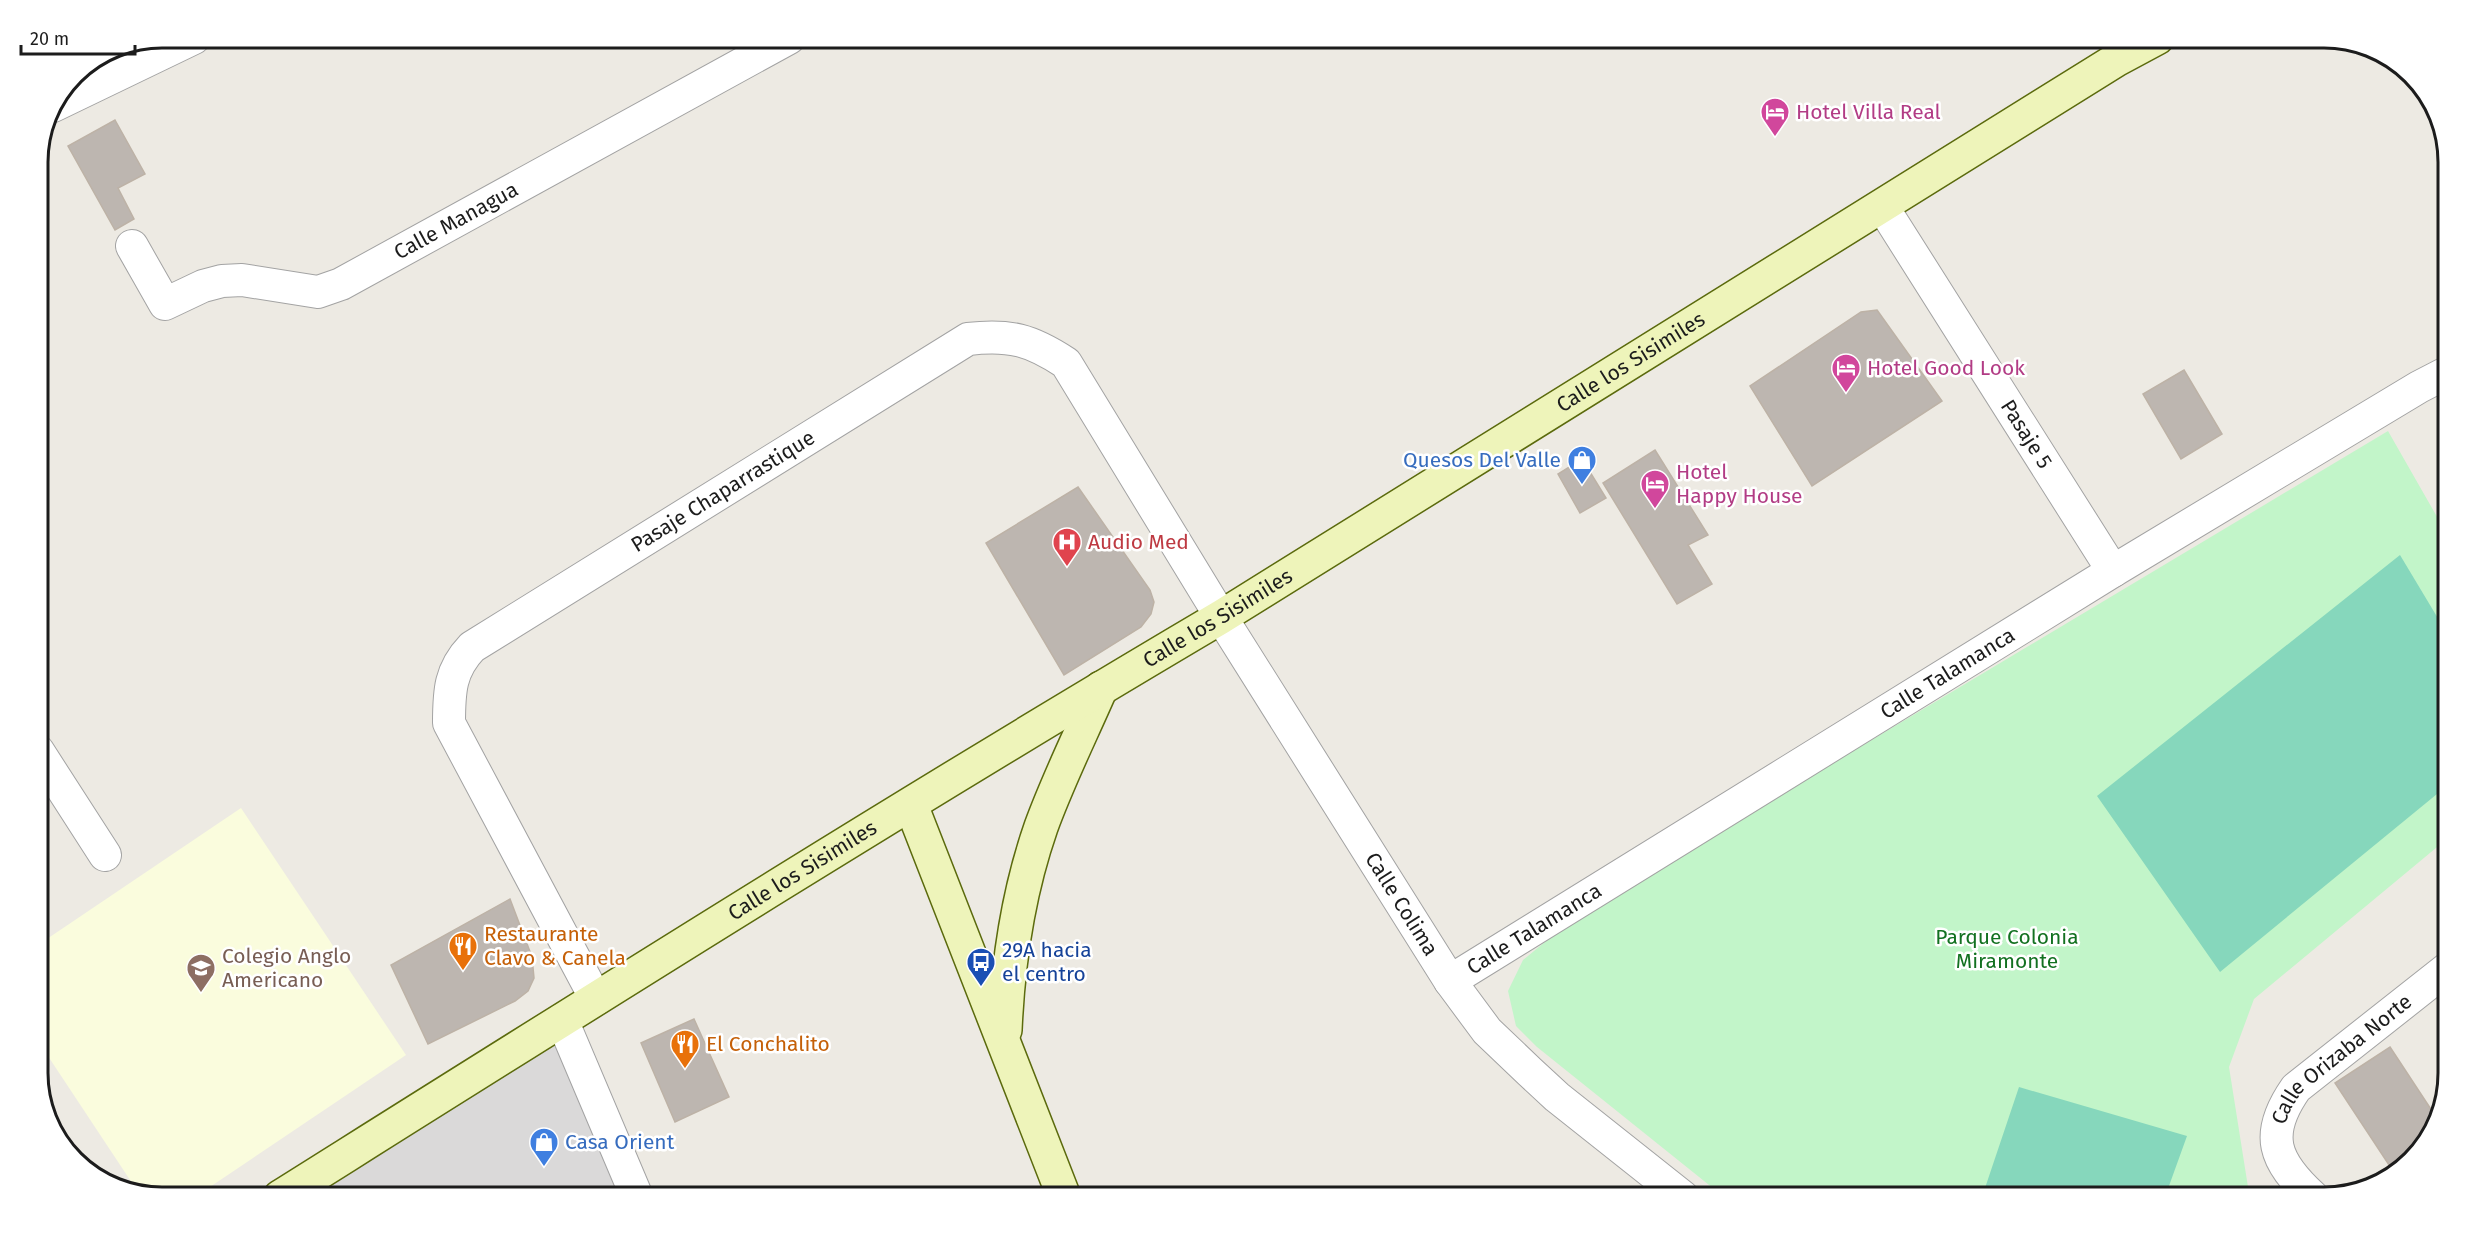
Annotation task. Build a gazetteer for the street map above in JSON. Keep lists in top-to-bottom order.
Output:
{
  "streets": {
    "main road": ["Calle los Sisimiles"],
    "street": [
      "Calle Managua",
      "Pasaje 5",
      "Pasaje Chaparrastique",
      "Calle Talamanca",
      "Calle Colima",
      "Calle Orizaba Norte"
    ]
  },
  "crossings": [
    ["Calle los Sisimiles", "Pasaje 5"],
    ["Calle los Sisimiles", "Pasaje Chaparrastique"],
    ["Calle los Sisimiles", "Calle Colima"],
    ["Pasaje 5", "Calle Talamanca"],
    ["Pasaje Chaparrastique", "Calle Colima"],
    ["Calle Talamanca", "Calle Colima"]
  ],
  "parks": ["Parque Colonia Miramonte"],
  "places": {
    "hotel": ["Hotel Villa Real", "Hotel Good Look", "Hotel Happy House"],
    "shop": ["Quesos Del Valle", "Casa Orient"],
    "hospital": ["Audio Med"],
    "restaurant": ["Restaurante Clavo & Canela", "El Conchalito"],
    "bus stop": ["29A hacia el centro"],
    "school or university": ["Colegio Anglo Americano"]
  },
  "scale_bar": "20 m"
}
